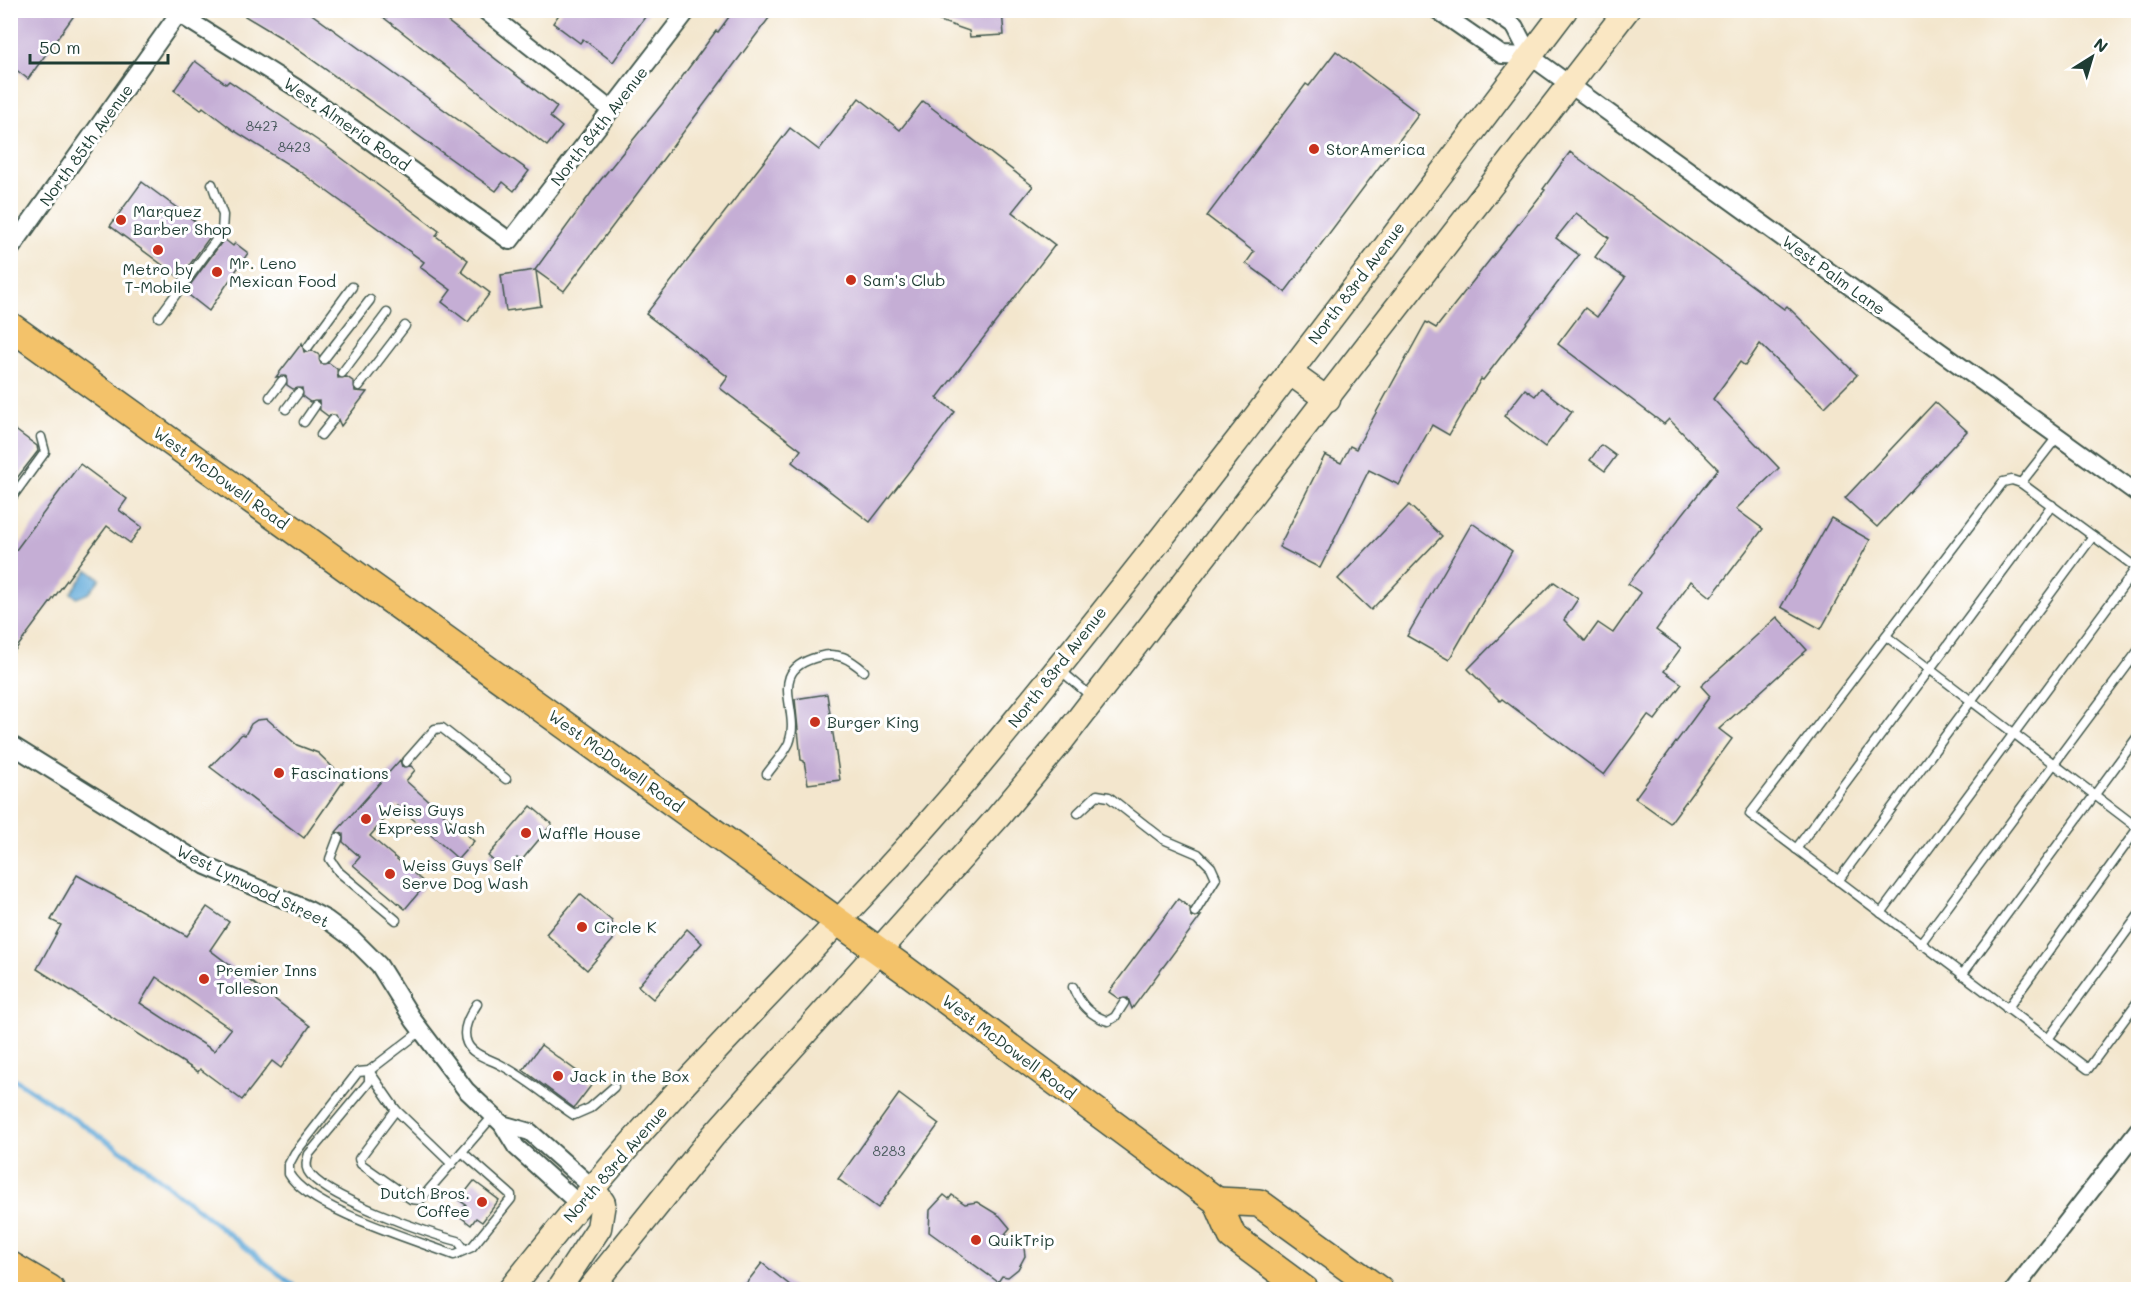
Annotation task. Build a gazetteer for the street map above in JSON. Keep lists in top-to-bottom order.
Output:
{
  "streets": {
    "main road": ["North 83rd Avenue", "West McDowell Road"],
    "street": [
      "West Almeria Road",
      "North 84th Avenue",
      "North 85th Avenue",
      "West Palm Lane",
      "West Lynwood Street"
    ]
  },
  "crossings": [
    ["West Almeria Road", "North 84th Avenue"],
    ["West Almeria Road", "North 85th Avenue"],
    ["West Palm Lane", "North 83rd Avenue"],
    ["North 83rd Avenue", "West McDowell Road"],
    ["North 83rd Avenue", "West Lynwood Street"]
  ],
  "places": [
    "StorAmerica",
    "Marquez Barber Shop",
    "Metro by T-Mobile",
    "Mr. Leno Mexican Food",
    "Sam's Club",
    "Burger King",
    "Fascinations",
    "Weiss Guys Express Wash",
    "Waffle House",
    "Weiss Guys Self Serve Dog Wash",
    "Circle K",
    "Premier Inns Tolleson",
    "Jack in the Box",
    "Dutch Bros. Coffee",
    "QuikTrip"
  ],
  "house_numbers": ["8427", "8423", "8283"],
  "scale_bar": "50 m",
  "north": "top right"
}
